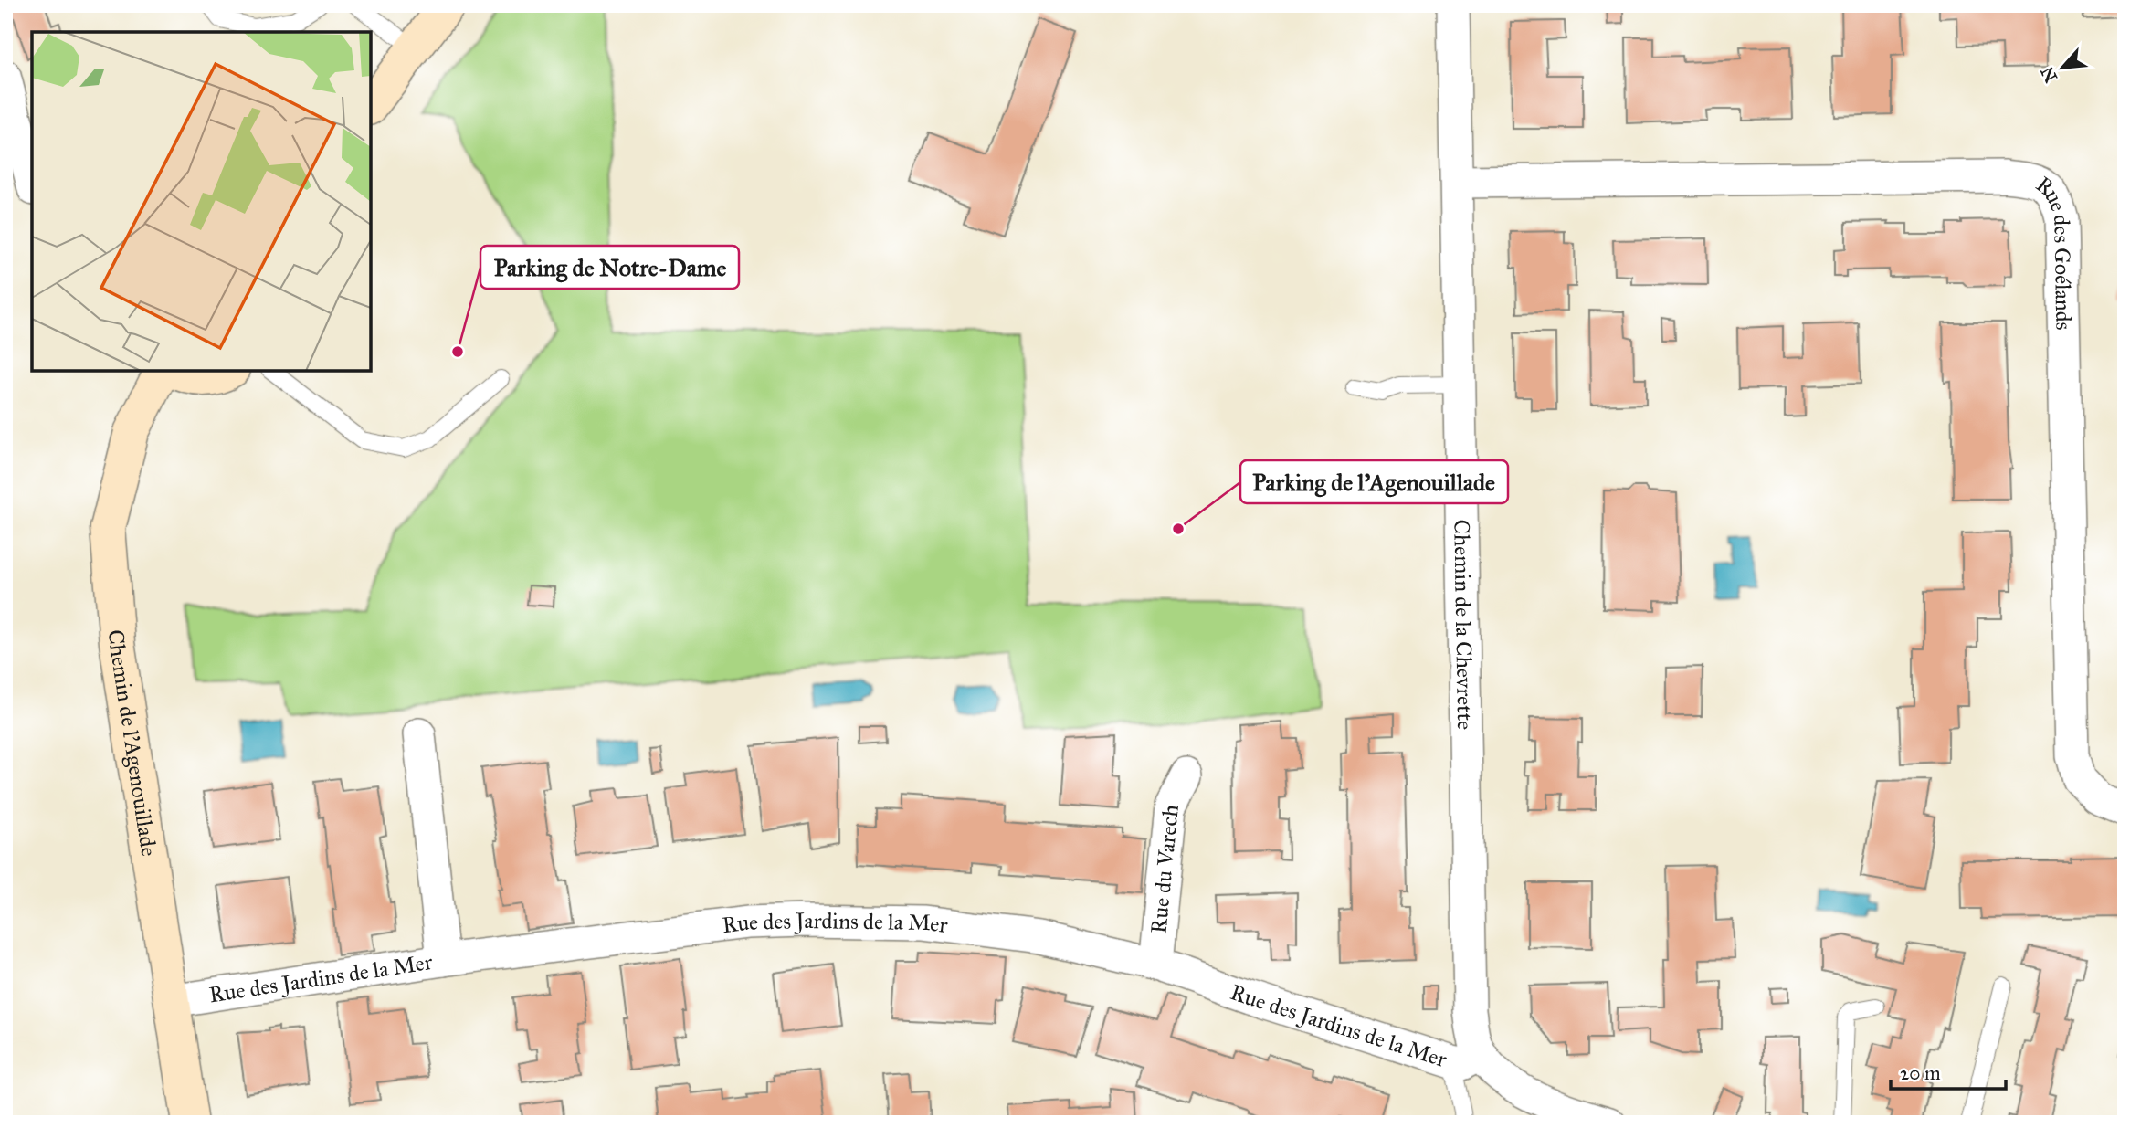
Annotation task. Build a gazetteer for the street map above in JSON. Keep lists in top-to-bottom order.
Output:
{
  "streets": {
    "street": [
      "Rue des Goélands",
      "Chemin de la Chevrette",
      "Chemin de l'Agenouillade",
      "Rue du Varech",
      "Rue des Jardins de la Mer"
    ]
  },
  "crossings": [
    ["Rue des Goélands", "Chemin de la Chevrette"],
    ["Chemin de la Chevrette", "Rue des Jardins de la Mer"],
    ["Chemin de l'Agenouillade", "Rue des Jardins de la Mer"],
    ["Rue du Varech", "Rue des Jardins de la Mer"]
  ],
  "places": ["Parking de Notre-Dame", "Parking de l'Agenouillade"],
  "scale_bar": "20 m",
  "north": "bottom left"
}
